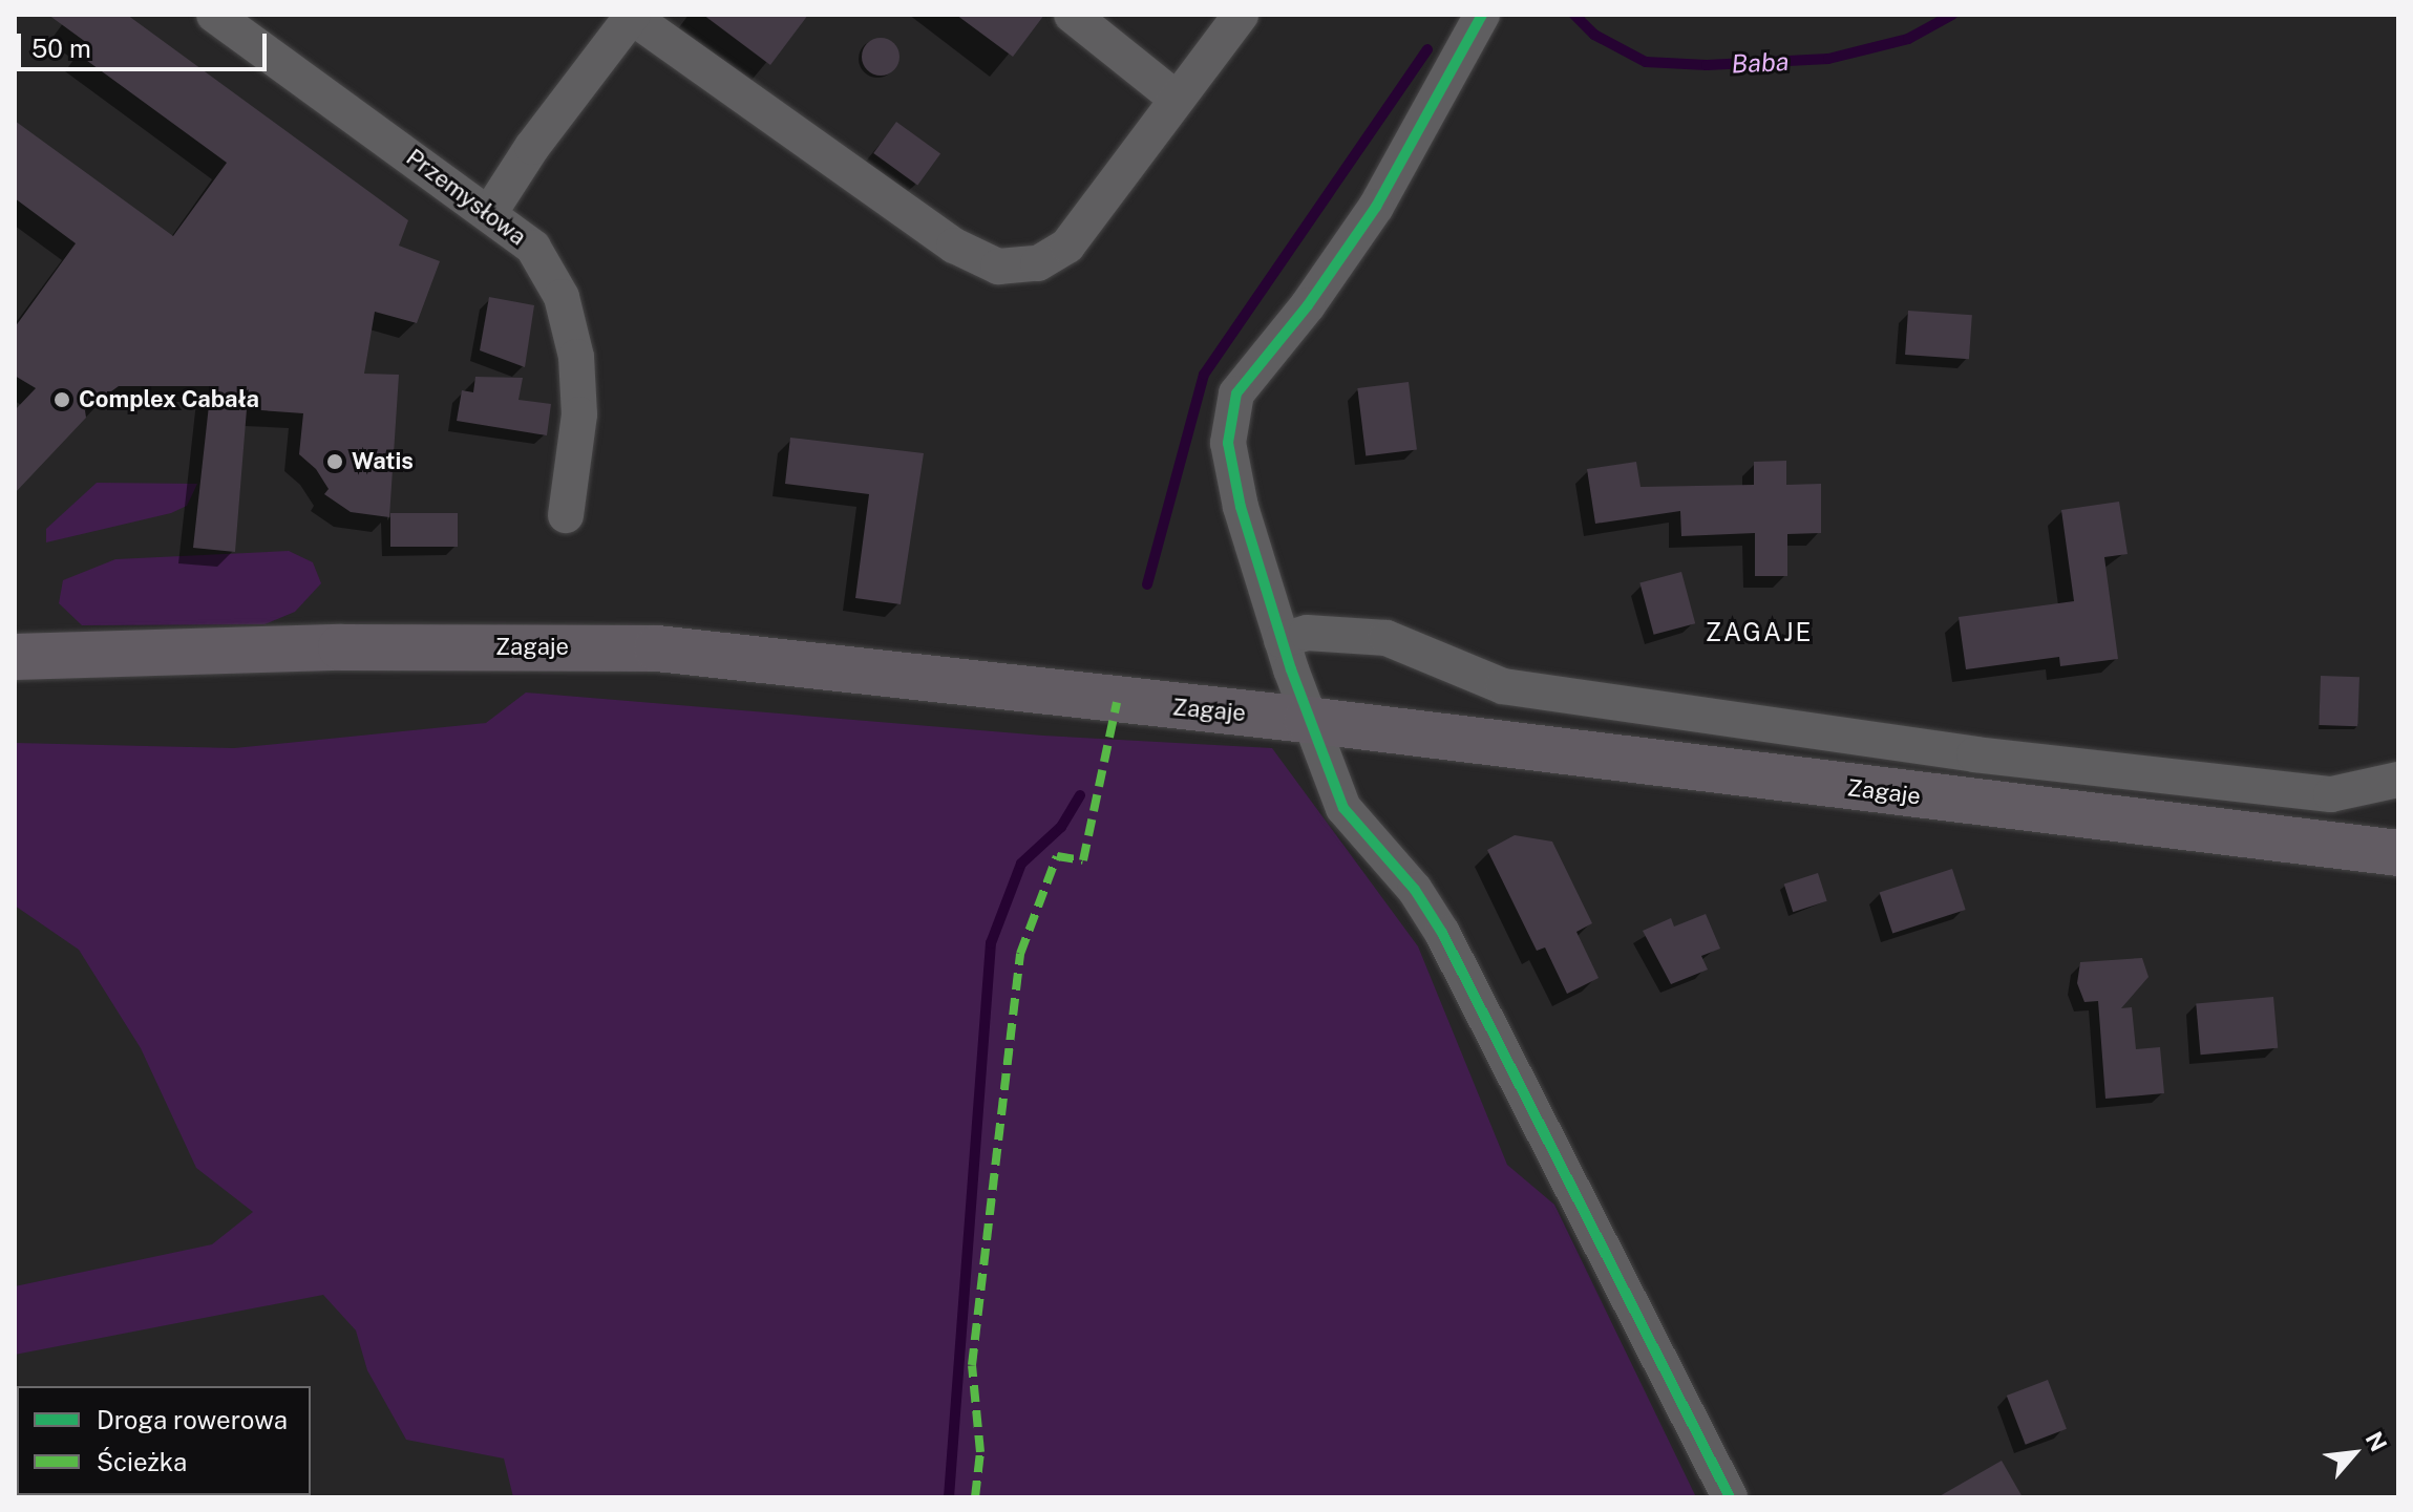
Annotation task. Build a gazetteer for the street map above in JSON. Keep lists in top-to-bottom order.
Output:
{
  "streets": {
    "main road": ["Zagaje"],
    "street": ["Przemysłowa"]
  },
  "districts": ["ZAGAJE"],
  "water": ["Baba"],
  "places": ["Complex Cabała", "Watis"],
  "legend": ["Droga rowerowa", "Ścieżka"],
  "scale_bar": "50 m",
  "north": "top right"
}
